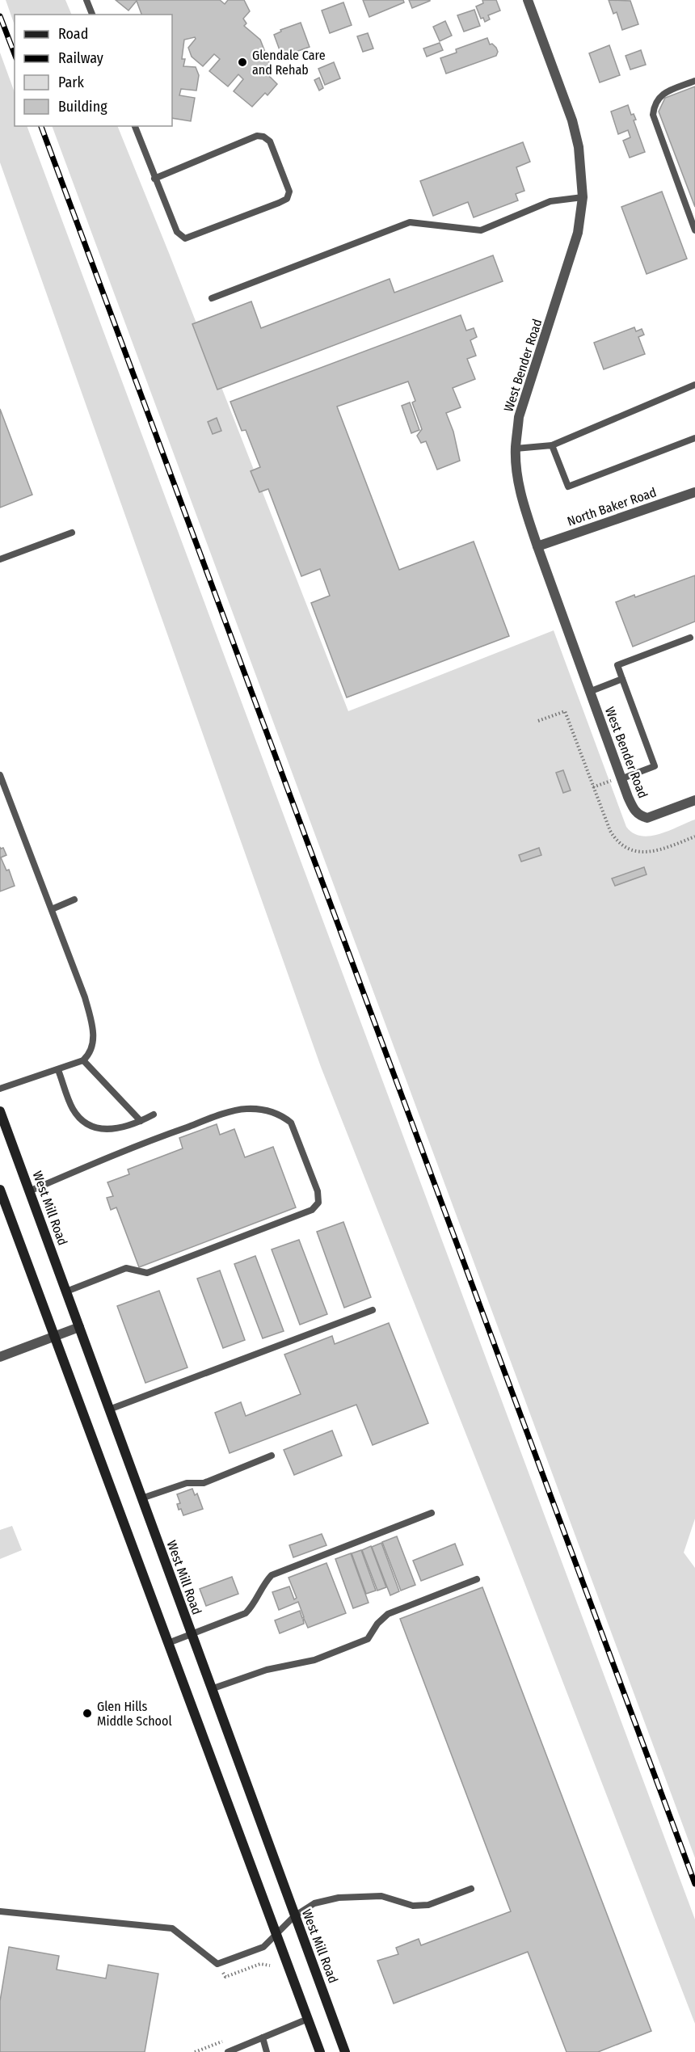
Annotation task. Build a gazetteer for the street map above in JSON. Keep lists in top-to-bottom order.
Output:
{
  "streets": {
    "main road": ["West Mill Road"],
    "street": ["West Bender Road", "North Baker Road"]
  },
  "crossings": [
    ["West Bender Road", "North Baker Road"]
  ],
  "places": ["Glendale Care and Rehab", "Glen Hills Middle School"],
  "legend": [
    "Road",
    "Railway",
    "Park",
    "Building"
  ]
}
